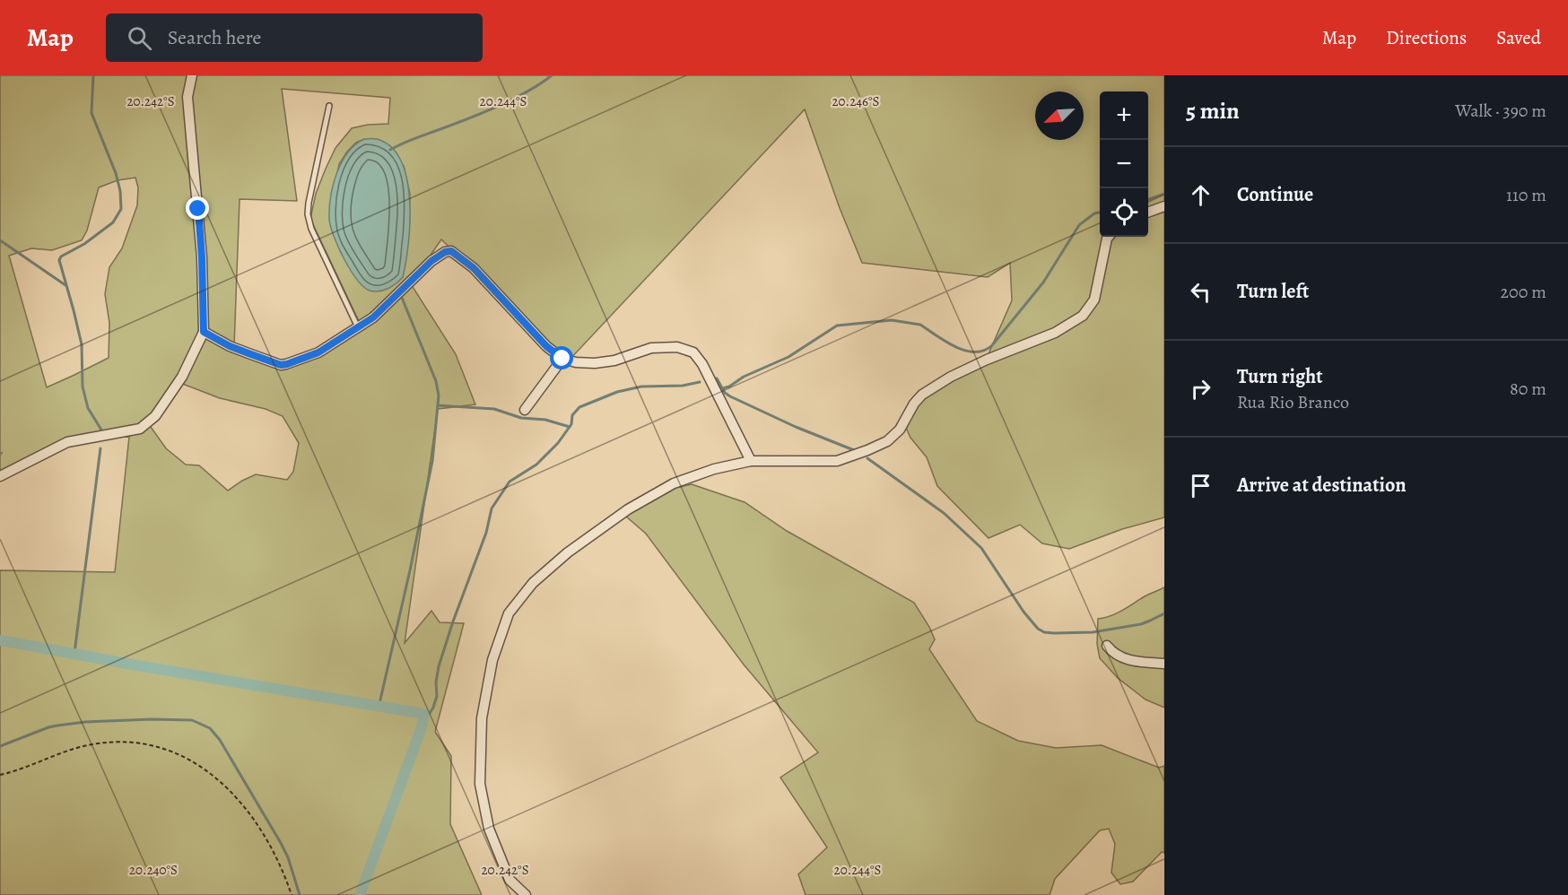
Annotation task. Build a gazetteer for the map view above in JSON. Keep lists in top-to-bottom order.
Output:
{
  "north": "bottom left",
  "page": {
    "header": "Map",
    "search": "Search here",
    "nav": ["Map", "Directions", "Saved"],
    "heading": ["5 min", "Walk · 390 m"],
    "map_buttons": ["+", "−"],
    "list": [
      ["Continue", "110 m"],
      ["Turn left", "200 m"],
      ["Turn right", "Rua Rio Branco", "80 m"],
      "Arrive at destination"
    ]
  },
  "coordinates": [
    "20.242°S",
    "20.244°S",
    "20.246°S",
    "20.240°S"
  ]
}
